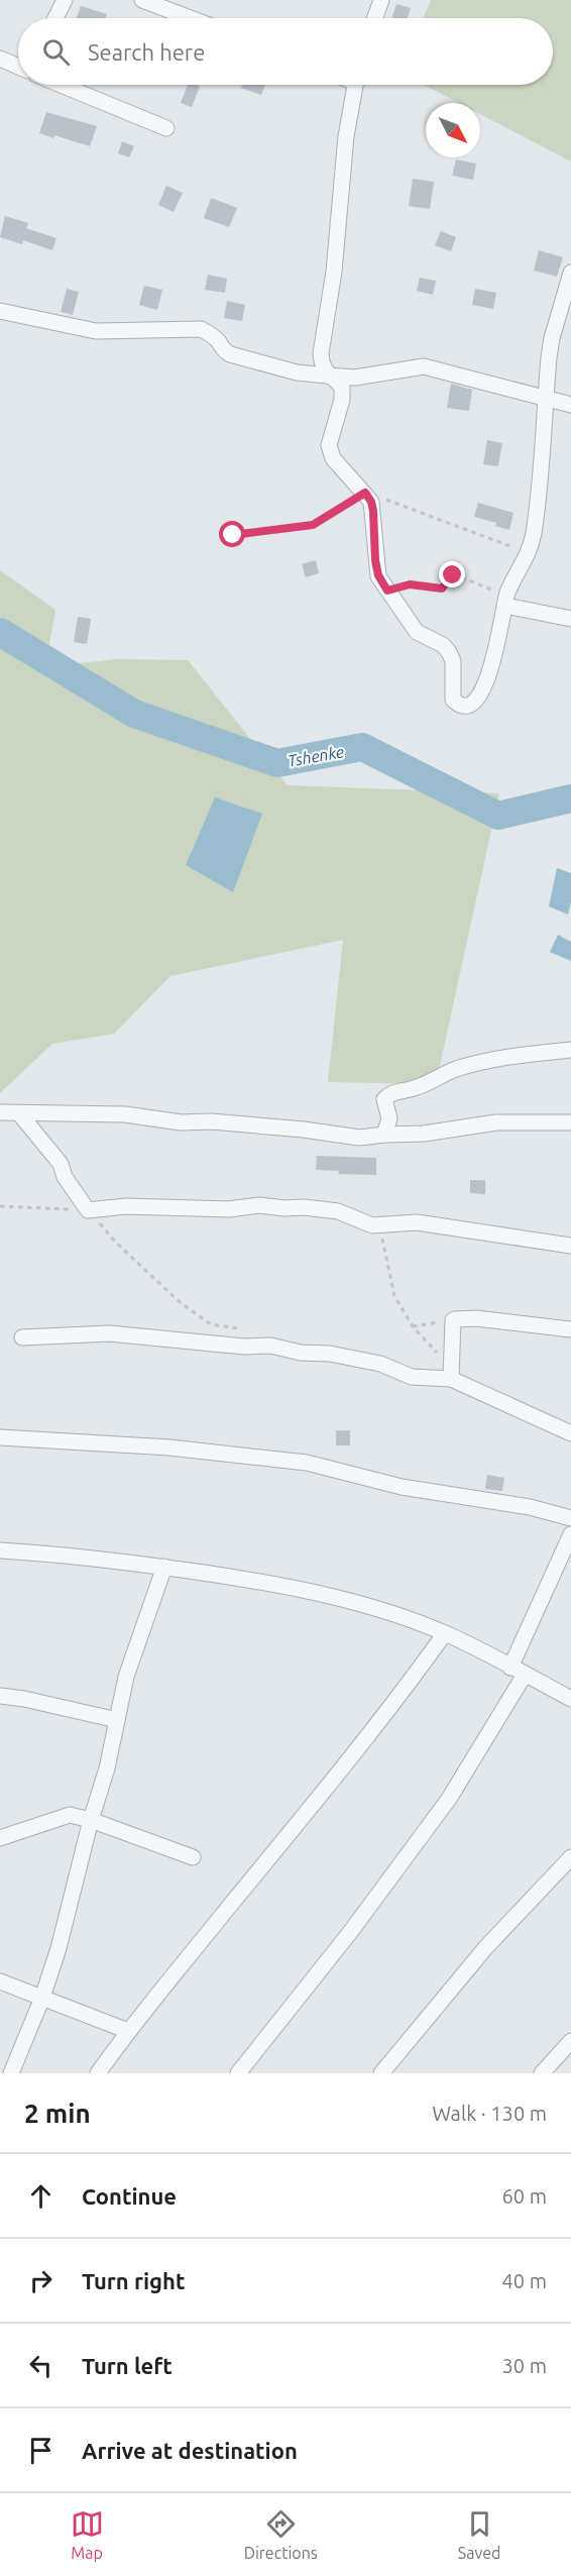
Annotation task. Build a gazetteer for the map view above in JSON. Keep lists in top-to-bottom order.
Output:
{
  "water": ["Tshenke"],
  "north": "bottom right",
  "page": {
    "search": "Search here",
    "heading": ["2 min", "Walk · 130 m"],
    "list": [
      ["Continue", "60 m"],
      ["Turn right", "40 m"],
      ["Turn left", "30 m"],
      "Arrive at destination"
    ],
    "nav": ["Map", "Directions", "Saved"]
  }
}
